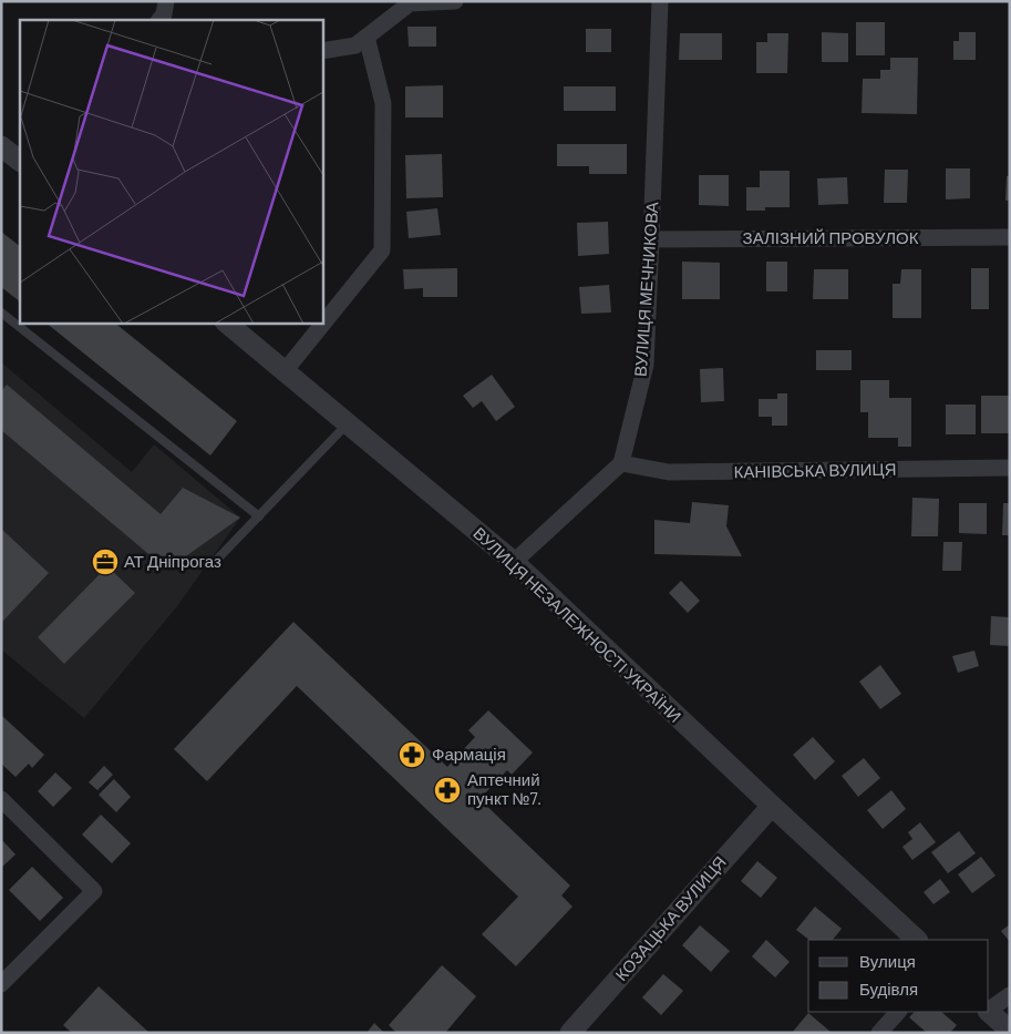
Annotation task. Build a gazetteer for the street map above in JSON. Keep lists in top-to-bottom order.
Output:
{
  "streets": {
    "street": [
      "ЗАЛІЗНИЙ ПРОВУЛОК",
      "ВУЛИЦЯ МЕЧНИКОВА",
      "КАНІВСЬКА ВУЛИЦЯ",
      "ВУЛИЦЯ НЕЗАЛЕЖНОСТІ УКРАЇНИ",
      "КОЗАЦЬКА ВУЛИЦЯ"
    ]
  },
  "crossings": [
    ["ЗАЛІЗНИЙ ПРОВУЛОК", "ВУЛИЦЯ МЕЧНИКОВА"],
    ["ВУЛИЦЯ МЕЧНИКОВА", "КАНІВСЬКА ВУЛИЦЯ"],
    ["ВУЛИЦЯ НЕЗАЛЕЖНОСТІ УКРАЇНИ", "КОЗАЦЬКА ВУЛИЦЯ"]
  ],
  "places": {
    "office": ["АТ Дніпрогаз"],
    "pharmacy": ["Фармація", "Аптечний пункт №7."]
  },
  "legend": ["Вулиця", "Будівля"]
}
